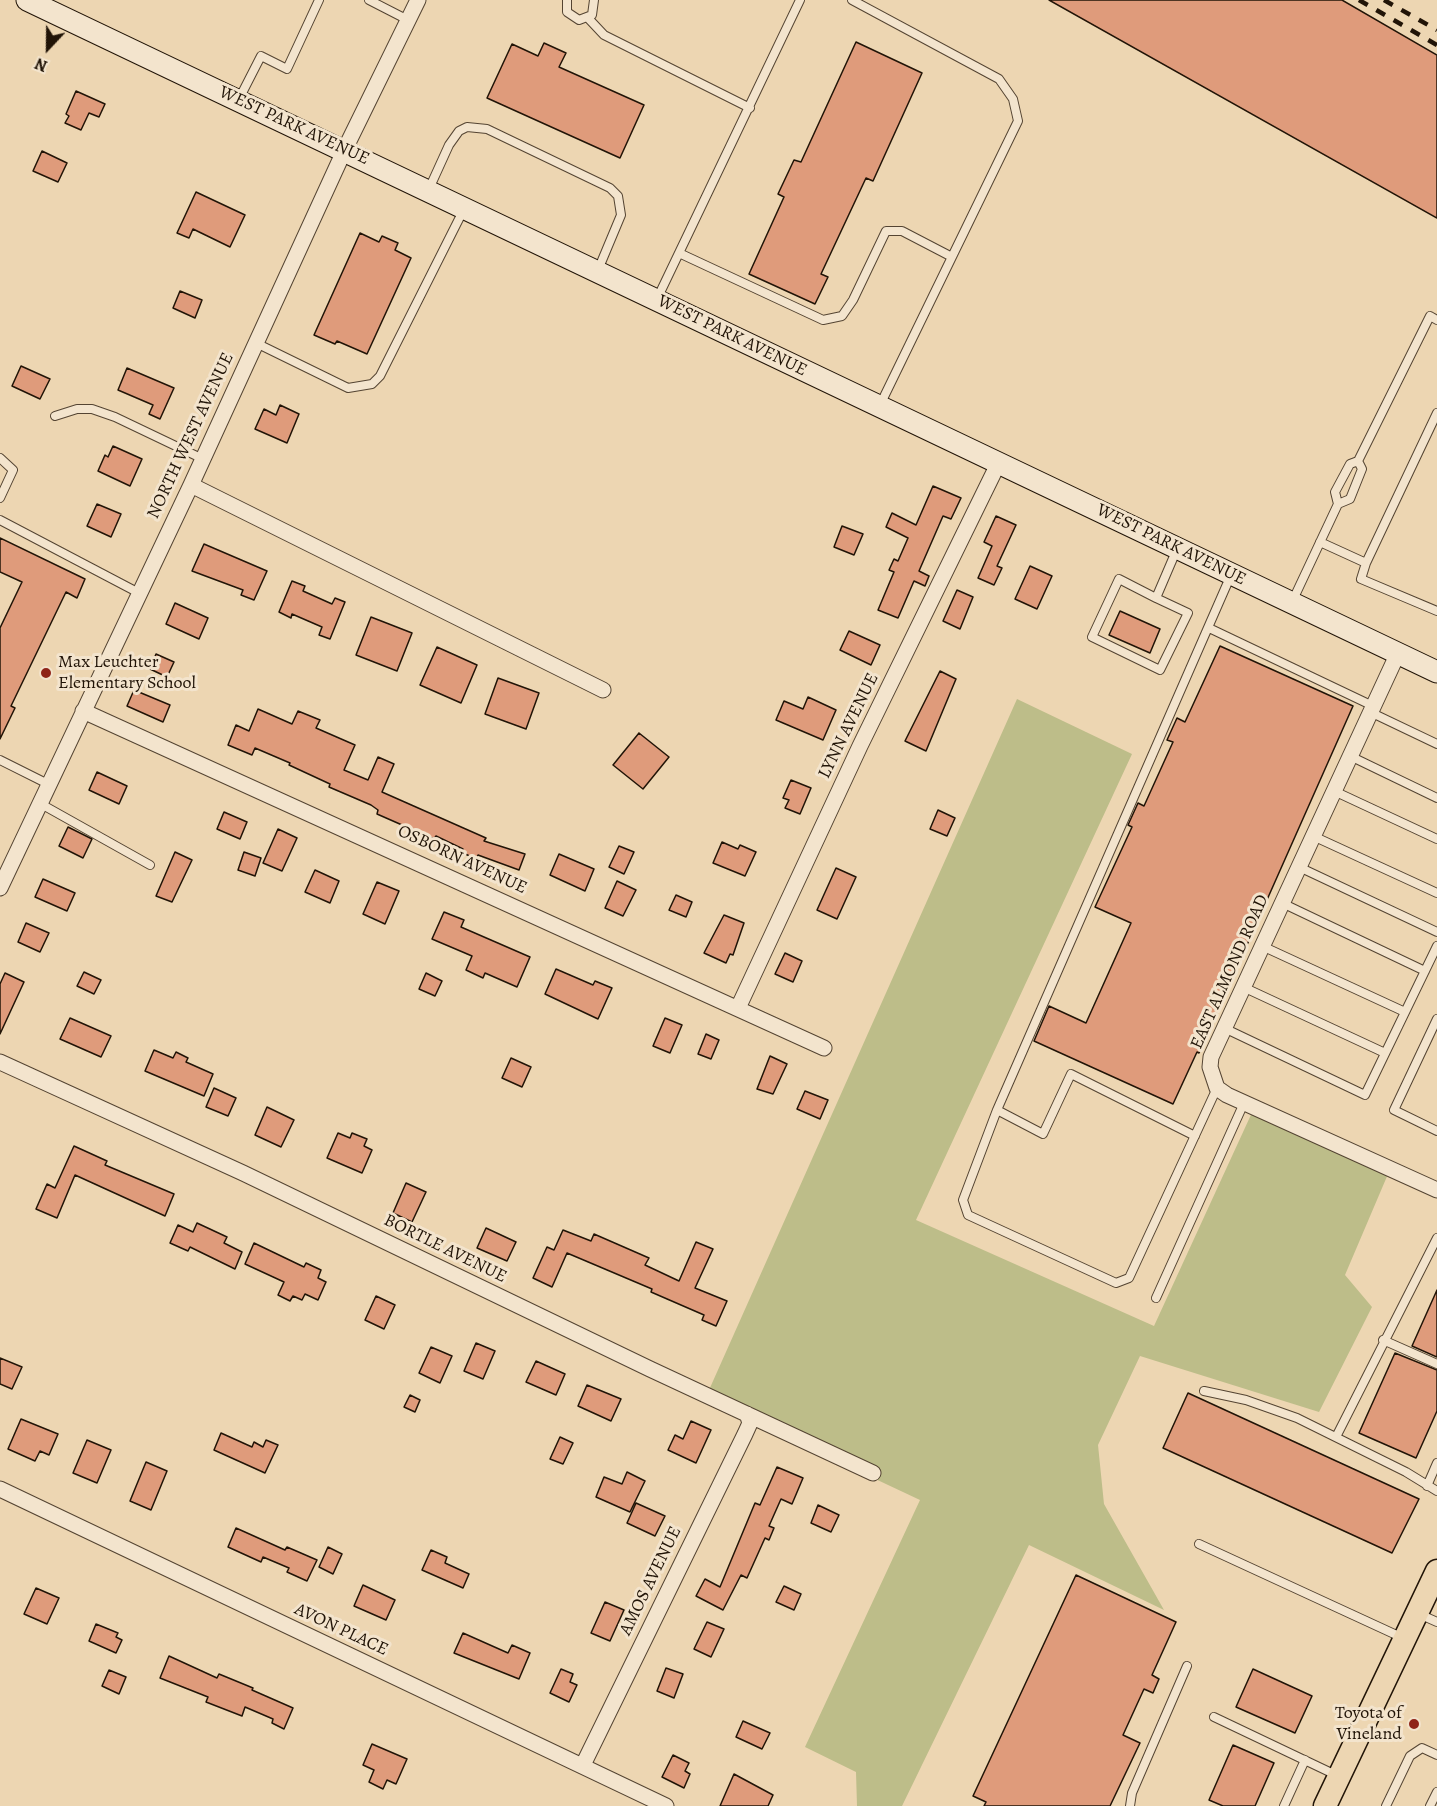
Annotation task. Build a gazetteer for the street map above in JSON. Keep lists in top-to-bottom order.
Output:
{
  "streets": {
    "main road": ["WEST PARK AVENUE"],
    "street": [
      "NORTH WEST AVENUE",
      "LYNN AVENUE",
      "OSBORN AVENUE",
      "EAST ALMOND ROAD",
      "BORTLE AVENUE",
      "AMOS AVENUE",
      "AVON PLACE"
    ]
  },
  "crossings": [
    ["WEST PARK AVENUE", "NORTH WEST AVENUE"],
    ["WEST PARK AVENUE", "LYNN AVENUE"],
    ["WEST PARK AVENUE", "EAST ALMOND ROAD"],
    ["NORTH WEST AVENUE", "OSBORN AVENUE"],
    ["LYNN AVENUE", "OSBORN AVENUE"],
    ["BORTLE AVENUE", "AMOS AVENUE"],
    ["AMOS AVENUE", "AVON PLACE"]
  ],
  "places": ["Max Leuchter Elementary School", "Toyota of Vineland"],
  "north": "bottom"
}
